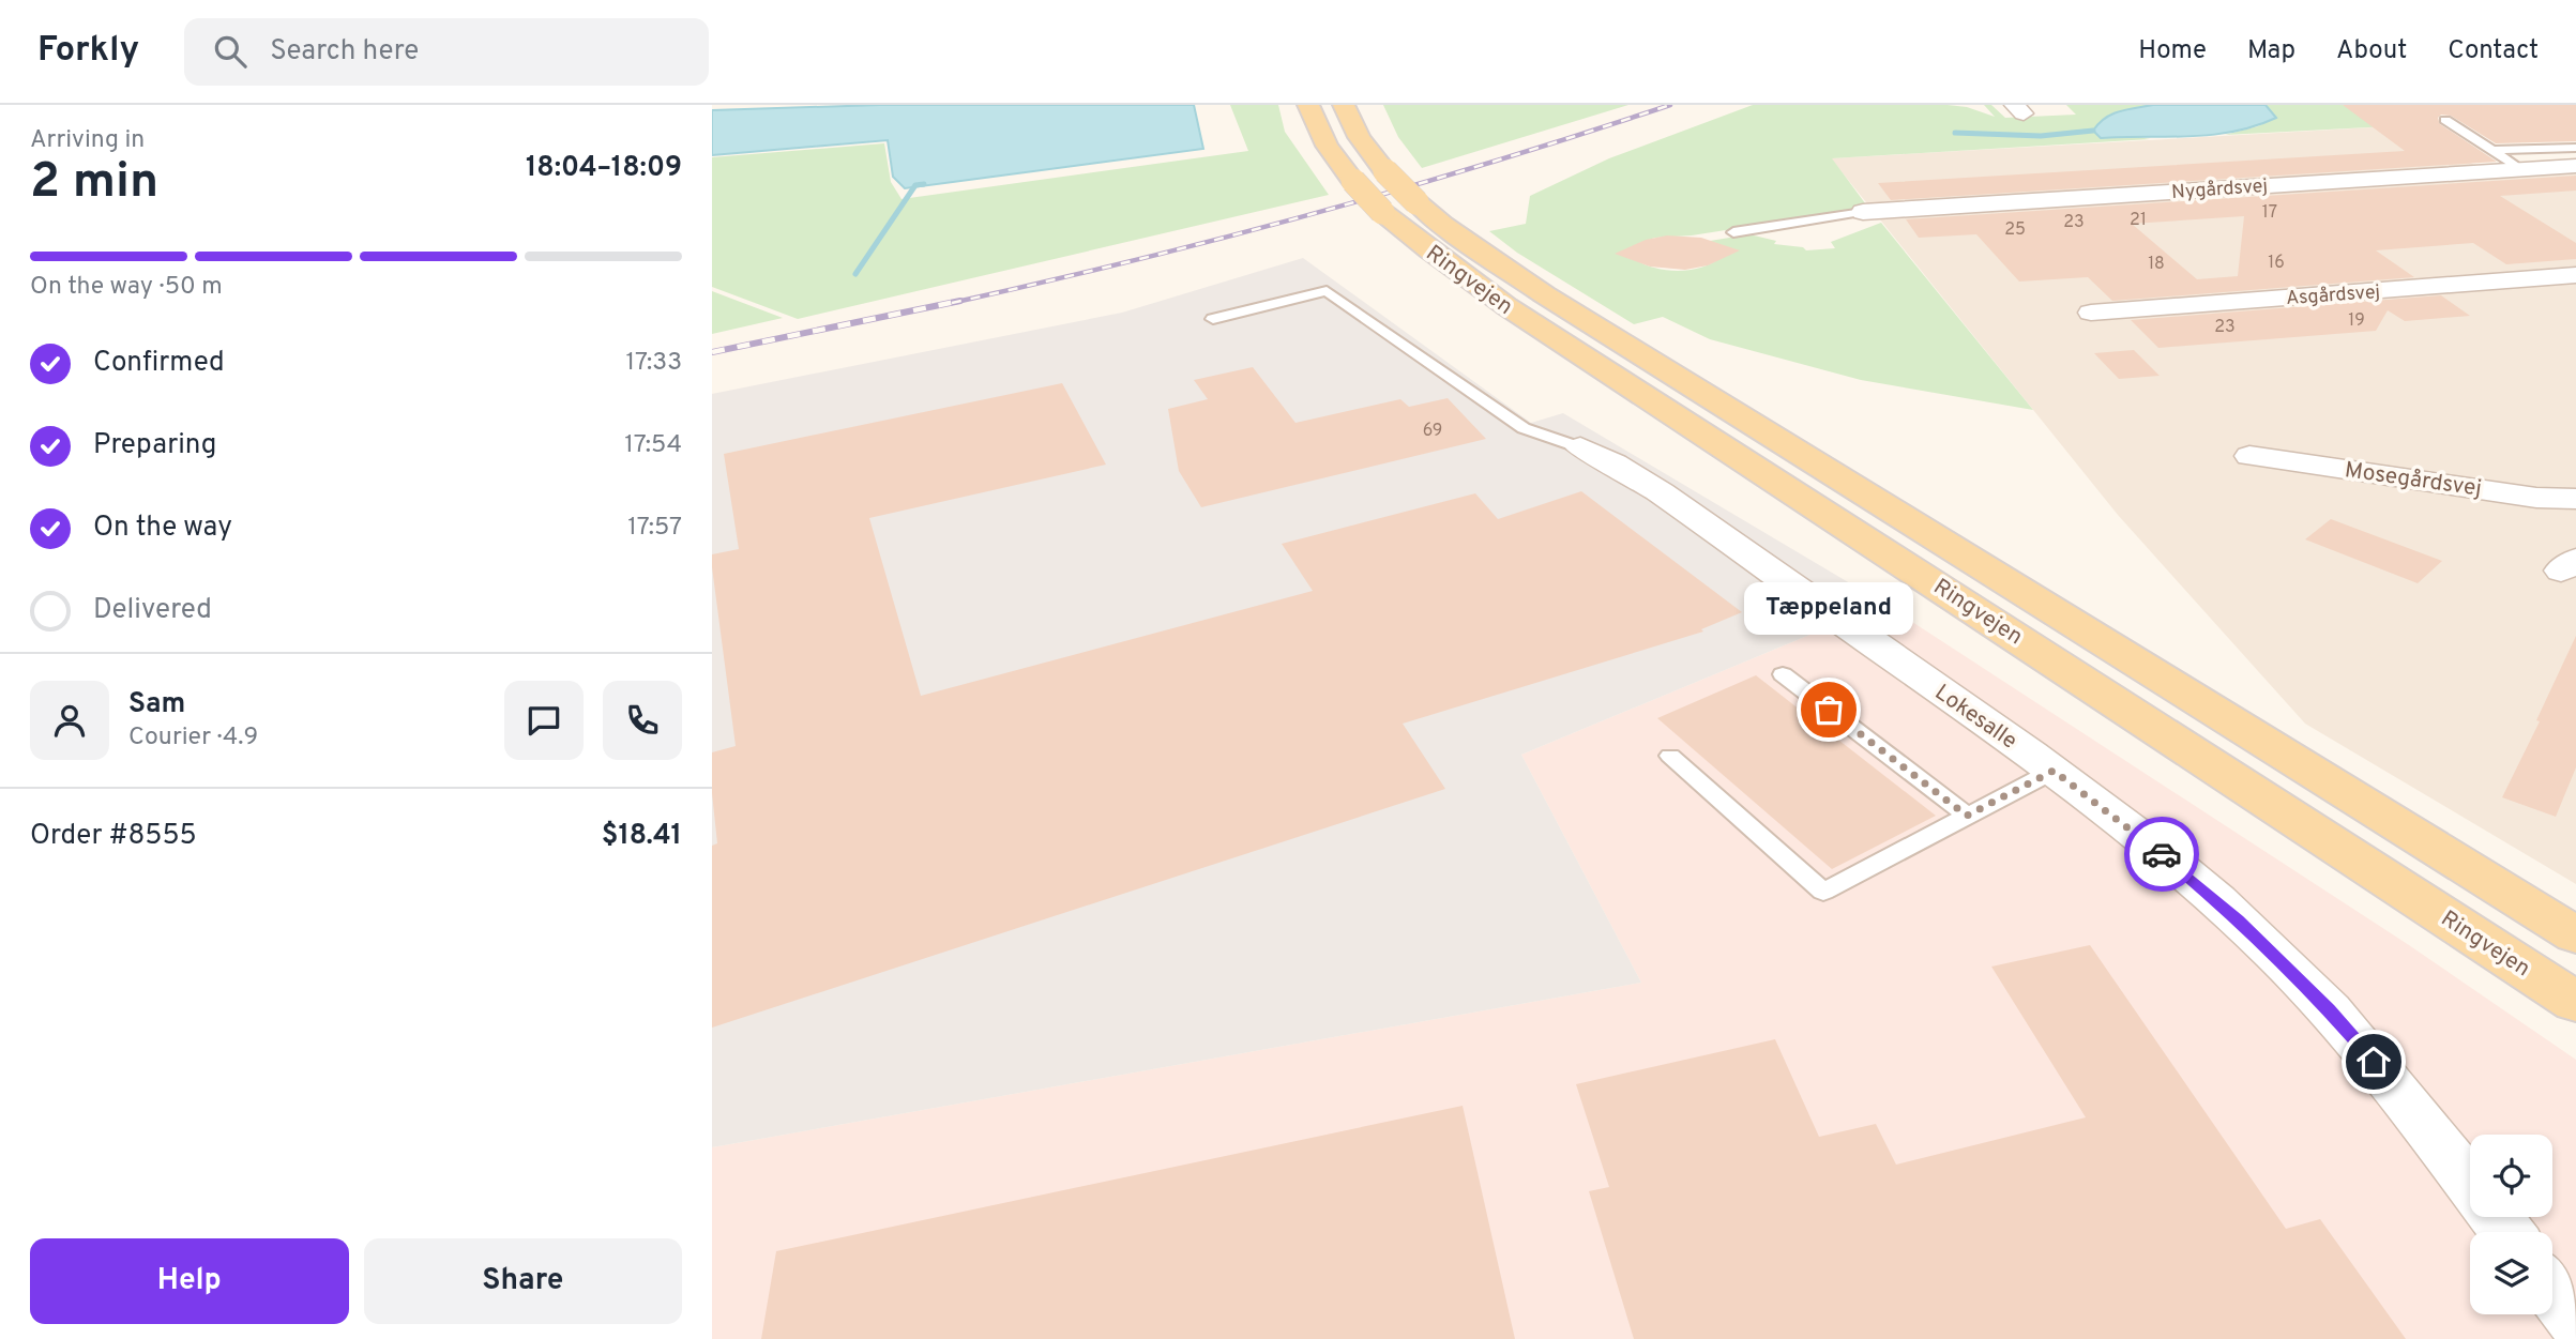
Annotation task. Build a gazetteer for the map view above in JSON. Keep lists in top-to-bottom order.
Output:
{
  "streets": {
    "main road": ["Ringvejen"],
    "street": [
      "Nygårdsvej",
      "Asgårdsvej",
      "Mosegårdsvej",
      "Lokesalle"
    ]
  },
  "places": ["Tæppeland"],
  "house_numbers": [
    "17",
    "21",
    "23",
    "25",
    "16",
    "18",
    "19",
    "23",
    "69"
  ],
  "page": {
    "header": "Forkly",
    "search": "Search here",
    "nav": [
      "Home",
      "Map",
      "About",
      "Contact"
    ],
    "heading": ["2 min", "Arriving in", "18:04–18:09"],
    "panel": [
      "Sam",
      "Courier · 4.9",
      "Order #8555",
      "$18.41"
    ],
    "bar": "On the way · 50 m",
    "list": [
      ["Confirmed", "17:33"],
      ["Preparing", "17:54"],
      ["On the way", "17:57"],
      "Delivered"
    ],
    "bubble": "Tæppeland",
    "buttons": ["Help", "Share"]
  }
}
